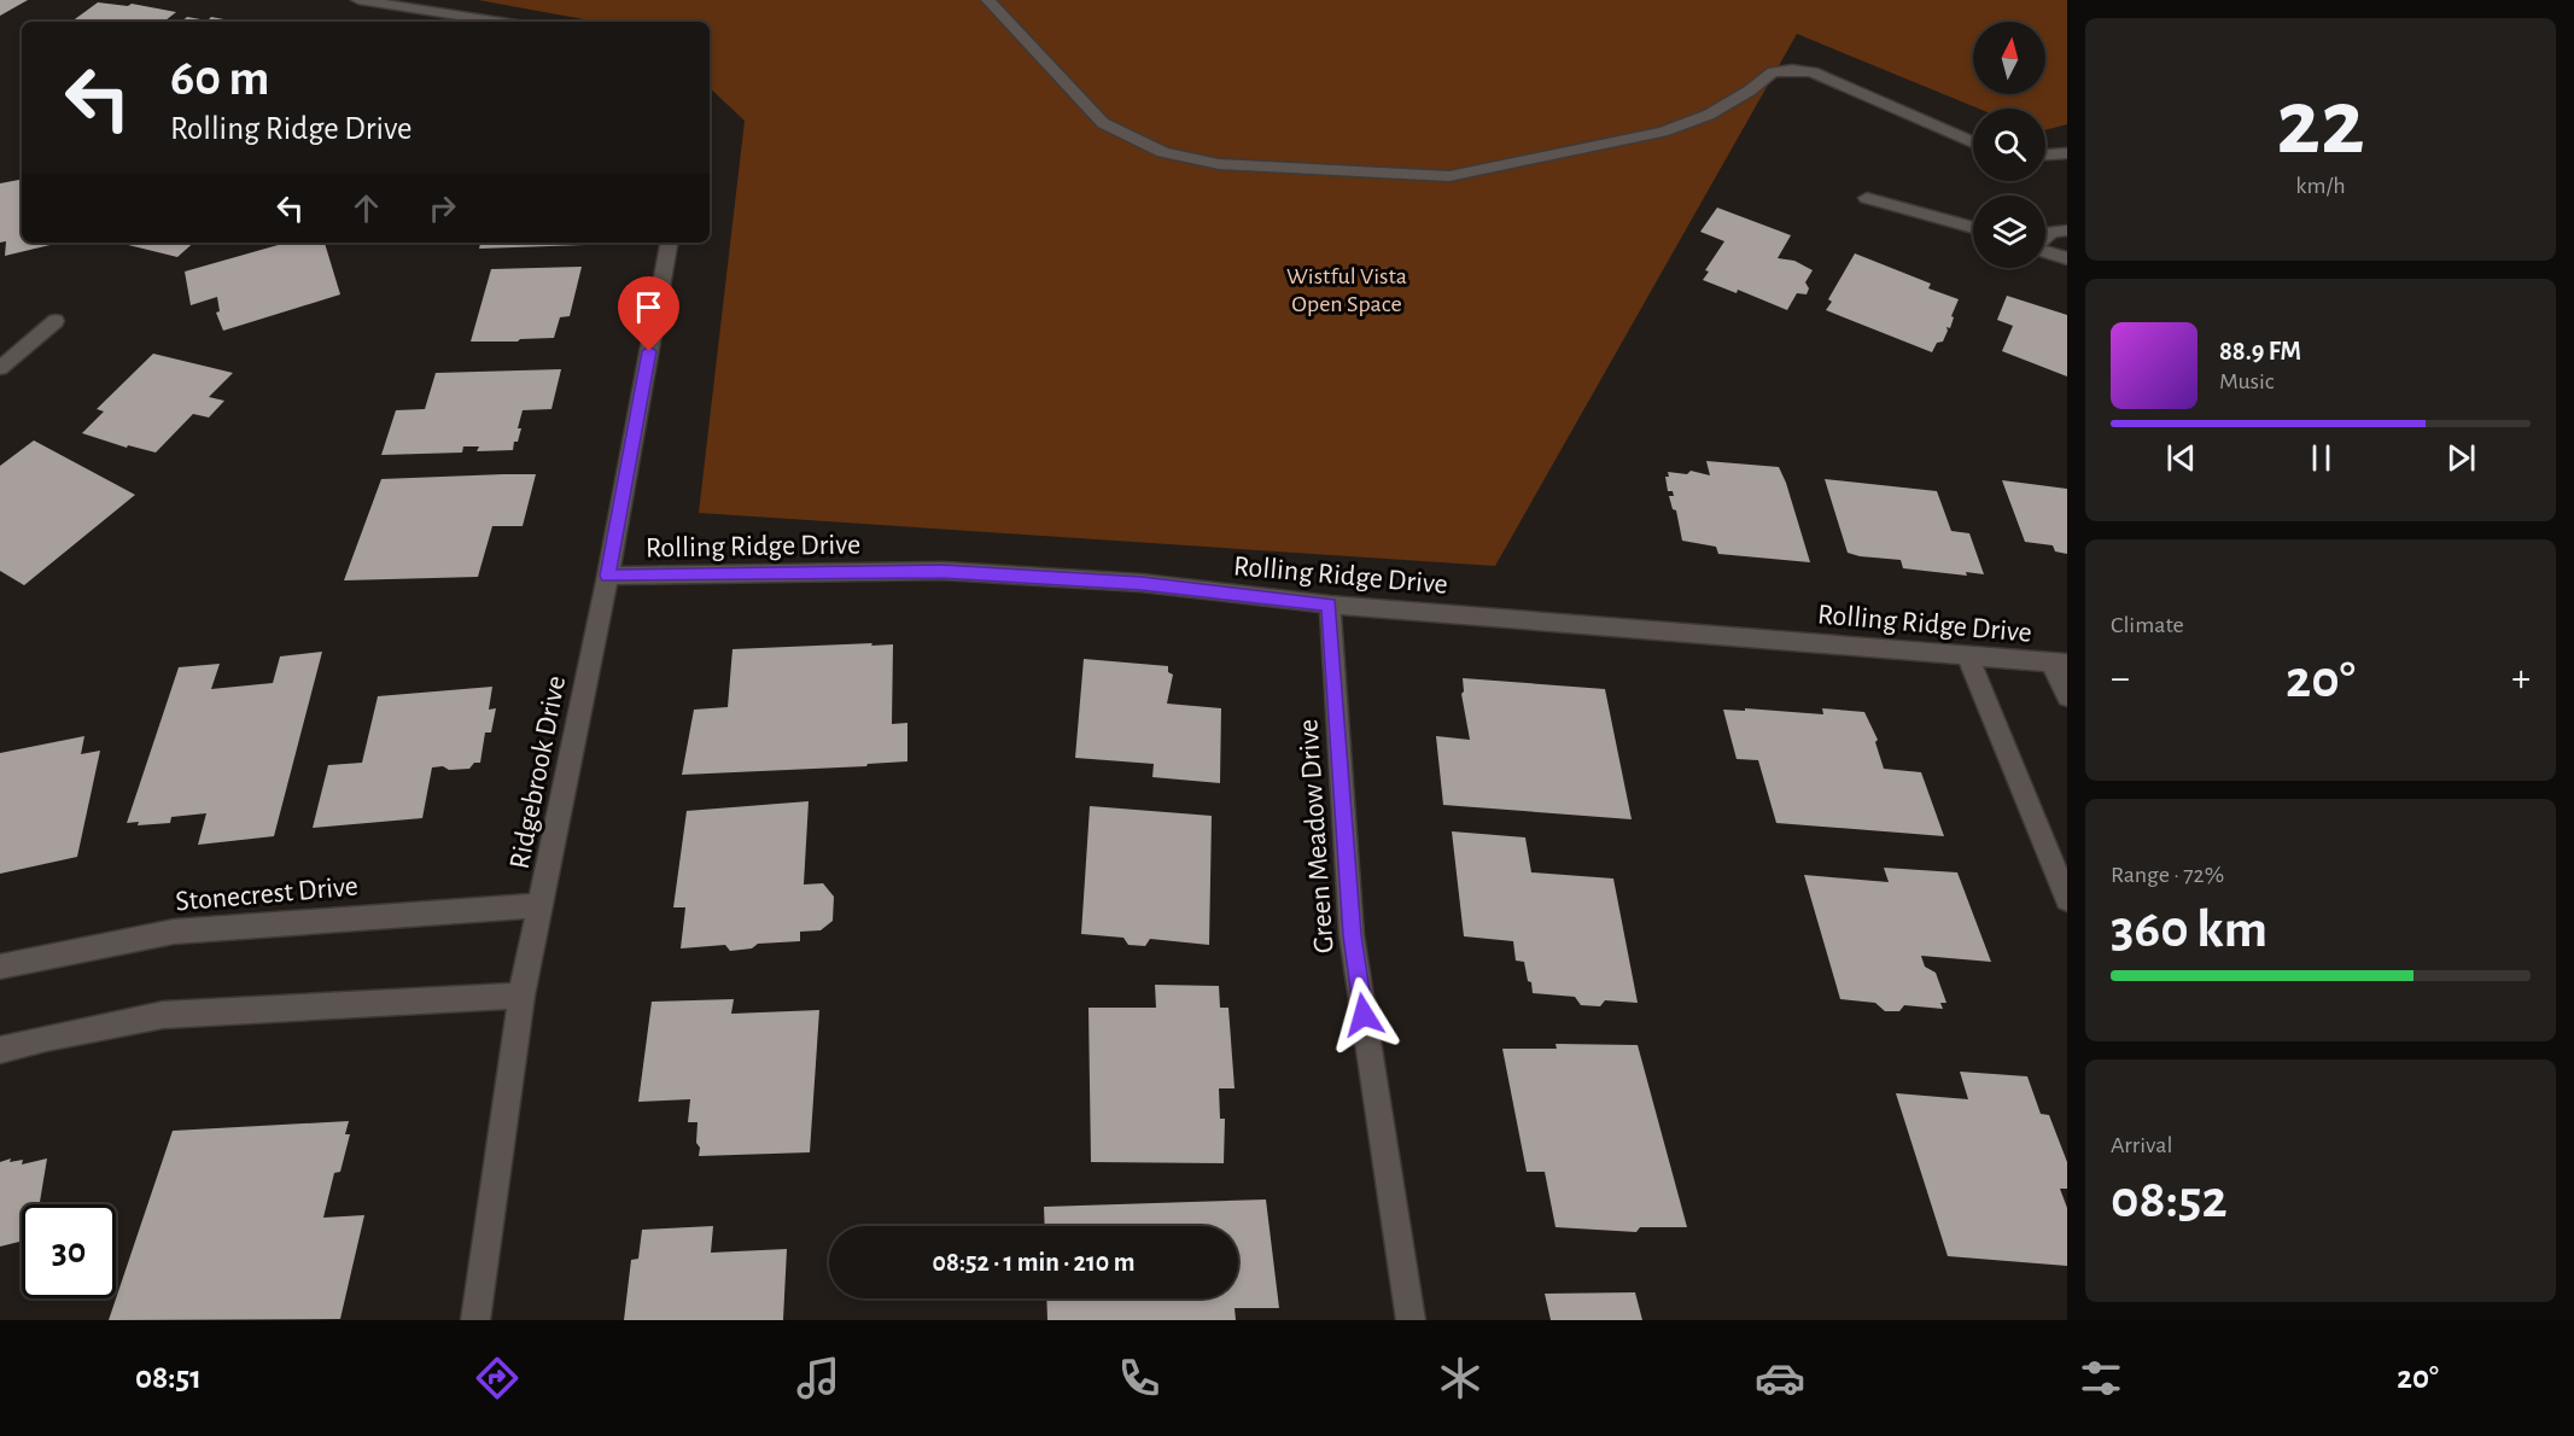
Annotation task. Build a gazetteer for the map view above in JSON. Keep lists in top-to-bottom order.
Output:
{
  "streets": {
    "street": [
      "Rolling Ridge Drive",
      "Ridgebrook Drive",
      "Green Meadow Drive",
      "Stonecrest Drive"
    ]
  },
  "crossings": [
    ["Rolling Ridge Drive", "Ridgebrook Drive"],
    ["Rolling Ridge Drive", "Green Meadow Drive"],
    ["Ridgebrook Drive", "Stonecrest Drive"]
  ],
  "parks": ["Wistful Vista Open Space"],
  "north": "top",
  "page": {
    "tile": [
      ["22", "km/h"],
      "Climate",
      ["Range · 72%", "360 km"],
      ["Arrival", "08:52"]
    ],
    "turn": ["60 m", "Rolling Ridge Drive"],
    "song": ["88.9 FM", "Music"],
    "heat": ["−", "20°", "+"],
    "limit": "30",
    "trip": "08:52 · 1 min · 210 m",
    "tabs": ["08:51", "20°"]
  }
}
